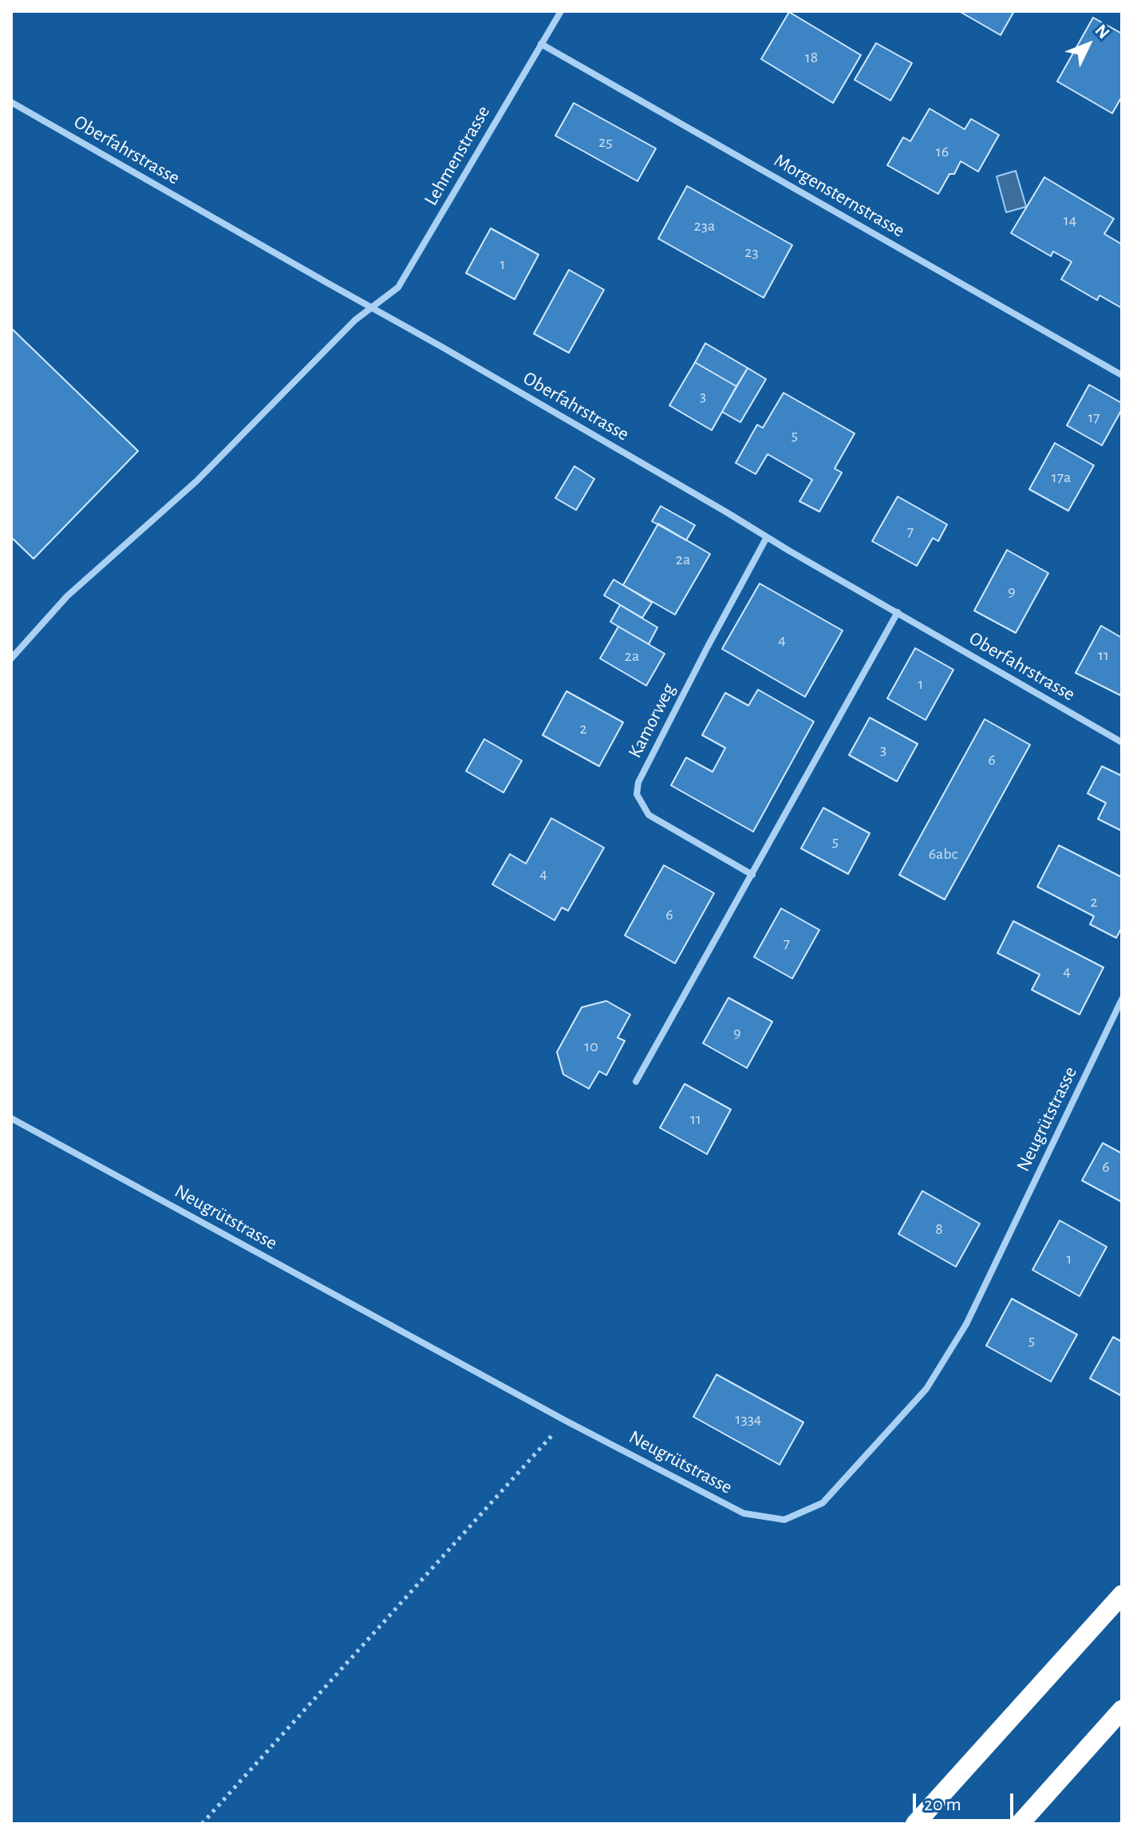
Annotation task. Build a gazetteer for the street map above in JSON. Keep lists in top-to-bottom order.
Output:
{
  "streets": {
    "street": [
      "Oberfahrstrasse",
      "Lehmenstrasse",
      "Morgensternstrasse",
      "Kamorweg",
      "Neugrütstrasse"
    ]
  },
  "crossings": [
    ["Oberfahrstrasse", "Lehmenstrasse"],
    ["Oberfahrstrasse", "Kamorweg"],
    ["Lehmenstrasse", "Morgensternstrasse"]
  ],
  "house_numbers": [
    "18",
    "25",
    "16",
    "14",
    "23a",
    "23",
    "1",
    "3",
    "17",
    "5",
    "17a",
    "7",
    "2a",
    "9",
    "4",
    "11",
    "2a",
    "1",
    "2",
    "3",
    "6",
    "5",
    "6abc",
    "4",
    "2",
    "6",
    "7",
    "4",
    "9",
    "10",
    "11",
    "6",
    "8",
    "1",
    "5",
    "1334"
  ],
  "scale_bar": "20 m",
  "north": "top right"
}
